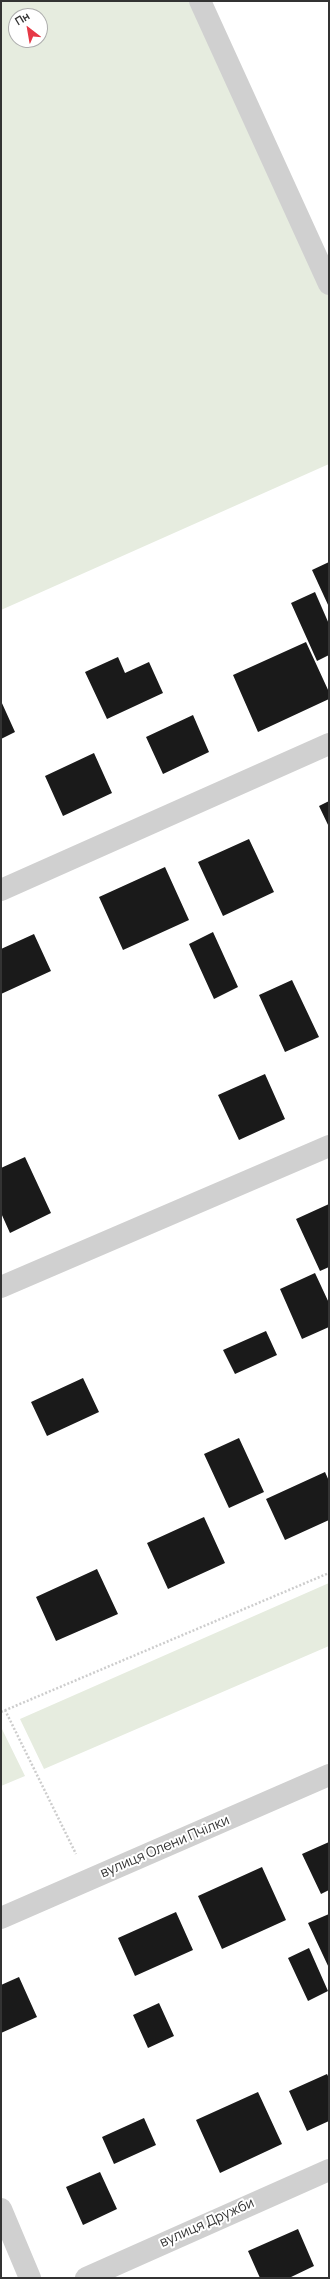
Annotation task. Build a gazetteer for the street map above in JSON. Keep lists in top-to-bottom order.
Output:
{
  "streets": {
    "street": ["вулиця Олени Пчілки", "вулиця Дружби"]
  },
  "north": "top left"
}
